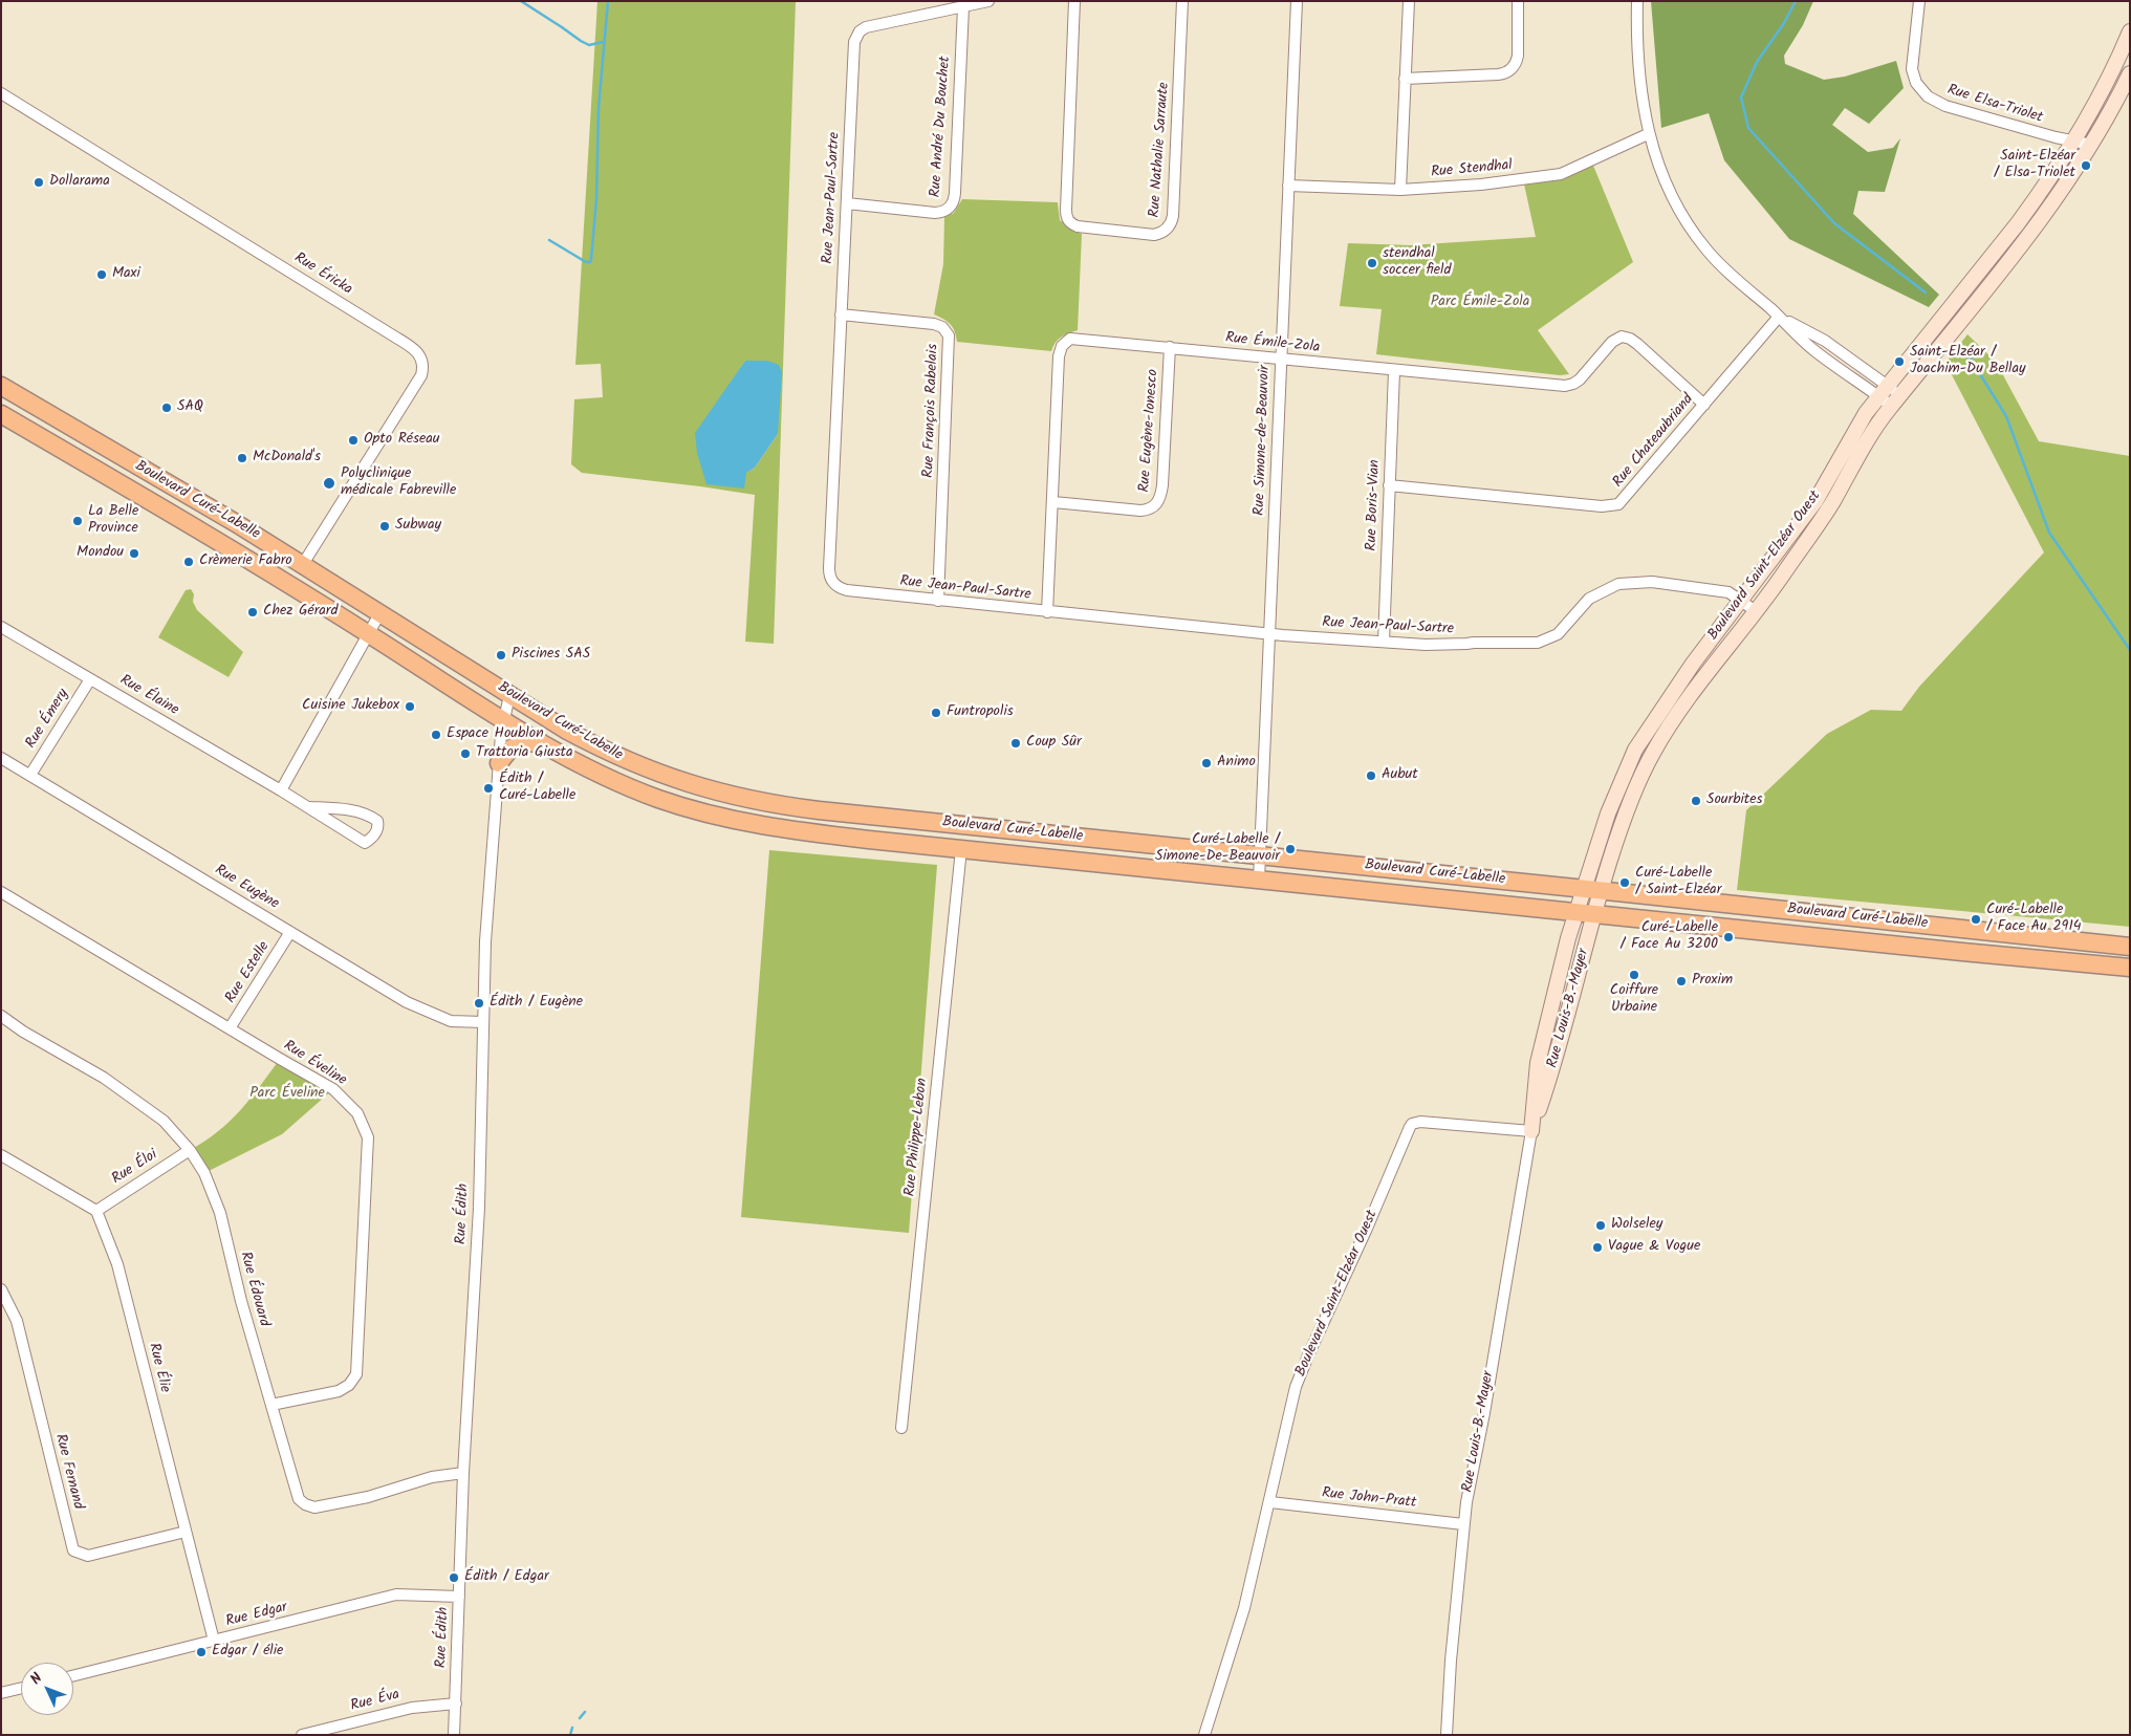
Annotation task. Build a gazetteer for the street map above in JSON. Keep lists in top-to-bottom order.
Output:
{
  "streets": {
    "main road": ["Boulevard Curé-Labelle"],
    "street": [
      "Rue Elsa-Triolet",
      "Rue André Du Bouchet",
      "Rue Nathalie Sarraute",
      "Rue Stendhal",
      "Rue Jean-Paul-Sartre",
      "Rue Éricka",
      "Rue Émile-Zola",
      "Rue François Rabelais",
      "Rue Eugène-Ionesco",
      "Rue Simone-de-Beauvoir",
      "Rue Chateaubriand",
      "Rue Boris-Vian",
      "Boulevard Saint-Elzéar Ouest",
      "Rue Élaine",
      "Rue Émery",
      "Rue Eugène",
      "Rue Estelle",
      "Rue Louis-B.-Mayer",
      "Rue Éveline",
      "Rue Philippe-Lebon",
      "Rue Éloi",
      "Rue Édith",
      "Rue Édouard",
      "Rue Élie",
      "Rue Fernand",
      "Rue John-Pratt",
      "Rue Edgar",
      "Rue Éva"
    ]
  },
  "crossings": [
    ["Rue Elsa-Triolet", "Boulevard Saint-Elzéar Ouest"],
    ["Rue André Du Bouchet", "Rue Jean-Paul-Sartre"],
    ["Rue Stendhal", "Rue Simone-de-Beauvoir"],
    ["Rue Jean-Paul-Sartre", "Rue Émile-Zola"],
    ["Rue Jean-Paul-Sartre", "Rue François Rabelais"],
    ["Rue Jean-Paul-Sartre", "Rue Simone-de-Beauvoir"],
    ["Rue Jean-Paul-Sartre", "Rue Boris-Vian"],
    ["Rue Jean-Paul-Sartre", "Boulevard Saint-Elzéar Ouest"],
    ["Rue Éricka", "Boulevard Curé-Labelle"],
    ["Rue Émile-Zola", "Rue Eugène-Ionesco"],
    ["Rue Émile-Zola", "Rue Simone-de-Beauvoir"],
    ["Rue Émile-Zola", "Rue Chateaubriand"],
    ["Rue Émile-Zola", "Rue Boris-Vian"],
    ["Rue Simone-de-Beauvoir", "Boulevard Curé-Labelle"],
    ["Rue Chateaubriand", "Rue Boris-Vian"],
    ["Boulevard Curé-Labelle", "Boulevard Saint-Elzéar Ouest"],
    ["Boulevard Curé-Labelle", "Rue Louis-B.-Mayer"],
    ["Boulevard Curé-Labelle", "Rue Philippe-Lebon"],
    ["Boulevard Curé-Labelle", "Rue Édith"],
    ["Boulevard Saint-Elzéar Ouest", "Rue Louis-B.-Mayer"],
    ["Boulevard Saint-Elzéar Ouest", "Rue John-Pratt"],
    ["Rue Élaine", "Rue Émery"],
    ["Rue Émery", "Rue Eugène"],
    ["Rue Eugène", "Rue Estelle"],
    ["Rue Eugène", "Rue Édith"],
    ["Rue Estelle", "Rue Éveline"],
    ["Rue Louis-B.-Mayer", "Rue John-Pratt"],
    ["Rue Éveline", "Rue Édouard"],
    ["Rue Éloi", "Rue Édouard"],
    ["Rue Éloi", "Rue Élie"],
    ["Rue Édith", "Rue Édouard"],
    ["Rue Édith", "Rue Edgar"],
    ["Rue Édith", "Rue Éva"],
    ["Rue Élie", "Rue Fernand"],
    ["Rue Élie", "Rue Edgar"]
  ],
  "parks": ["Parc Émile-Zola", "Parc Éveline"],
  "places": [
    "Saint-Elzéar / Elsa-Triolet",
    "Dollarama",
    "stendhal soccer field",
    "Maxi",
    "Saint-Elzéar / Joachim-Du Bellay",
    "SAQ",
    "Opto Réseau",
    "McDonald's",
    "Polyclinique médicale Fabreville",
    "La Belle Province",
    "Subway",
    "Mondou",
    "Crèmerie Fabro",
    "Chez Gérard",
    "Piscines SAS",
    "Cuisine Jukebox",
    "Funtropolis",
    "Espace Houblon",
    "Coup Sûr",
    "Trattoria Giusta",
    "Animo",
    "Aubut",
    "Édith / Curé-Labelle",
    "Sourbites",
    "Curé-Labelle / Simone-De-Beauvoir",
    "Curé-Labelle / Saint-Elzéar",
    "Curé-Labelle / Face Au 2914",
    "Curé-Labelle / Face Au 3200",
    "Coiffure Urbaine",
    "Proxim",
    "Édith / Eugène",
    "Wolseley",
    "Vague & Vogue",
    "Édith / Edgar",
    "Edgar / élie"
  ],
  "north": "top left"
}
